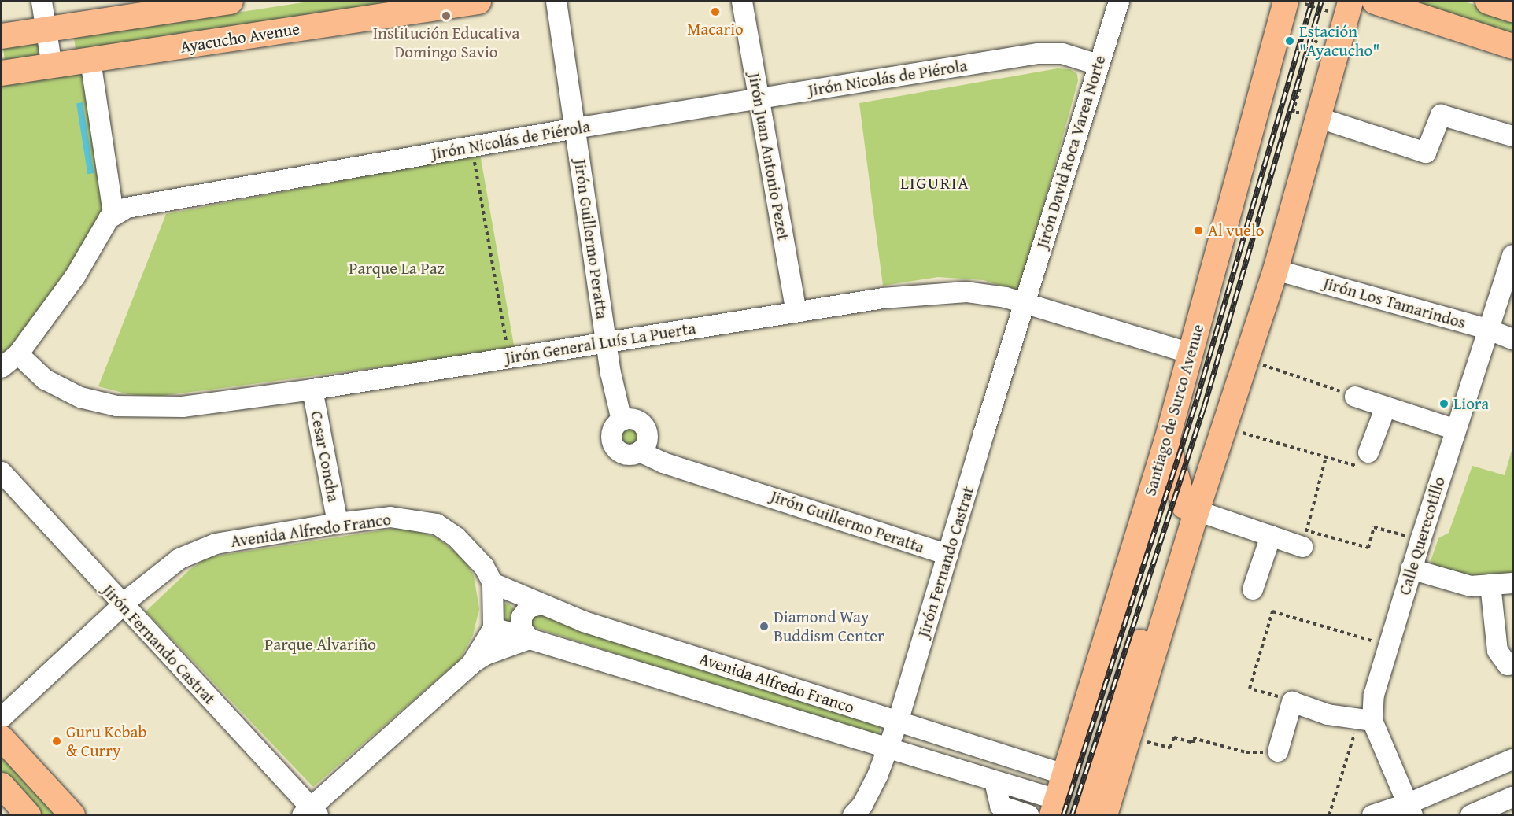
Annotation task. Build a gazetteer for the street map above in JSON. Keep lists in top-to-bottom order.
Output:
{
  "streets": {
    "main road": ["Ayacucho Avenue", "Santiago de Surco Avenue"],
    "street": [
      "Jirón Nicolás de Piérola",
      "Jirón David Roca Varea Norte",
      "Jirón Juan Antonio Pezet",
      "Jirón Guillermo Peratta",
      "Jirón Los Tamarindos",
      "Jirón General Luís La Puerta",
      "Cesar Concha",
      "Avenida Alfredo Franco",
      "Calle Querecotillo",
      "Jirón Fernando Castrat"
    ]
  },
  "crossings": [
    ["Jirón Nicolás de Piérola", "Jirón David Roca Varea Norte"],
    ["Jirón Nicolás de Piérola", "Jirón Juan Antonio Pezet"],
    ["Jirón Nicolás de Piérola", "Jirón Guillermo Peratta"],
    ["Jirón David Roca Varea Norte", "Jirón General Luís La Puerta"],
    ["Jirón David Roca Varea Norte", "Jirón Fernando Castrat"],
    ["Jirón Juan Antonio Pezet", "Jirón General Luís La Puerta"],
    ["Jirón Guillermo Peratta", "Jirón General Luís La Puerta"],
    ["Jirón Guillermo Peratta", "Jirón Fernando Castrat"],
    ["Jirón Los Tamarindos", "Calle Querecotillo"],
    ["Jirón General Luís La Puerta", "Santiago de Surco Avenue"],
    ["Jirón General Luís La Puerta", "Cesar Concha"],
    ["Jirón General Luís La Puerta", "Jirón Fernando Castrat"],
    ["Santiago de Surco Avenue", "Avenida Alfredo Franco"],
    ["Cesar Concha", "Avenida Alfredo Franco"],
    ["Avenida Alfredo Franco", "Jirón Fernando Castrat"]
  ],
  "districts": ["LIGURIA"],
  "parks": ["Parque La Paz", "Parque Alvariño"],
  "places": [
    "Macario",
    "Institución Educativa Domingo Savio",
    "Estación \"Ayacucho\"",
    "Al vuelo",
    "Liora",
    "Diamond Way Buddism Center",
    "Guru Kebab & Curry"
  ]
}
